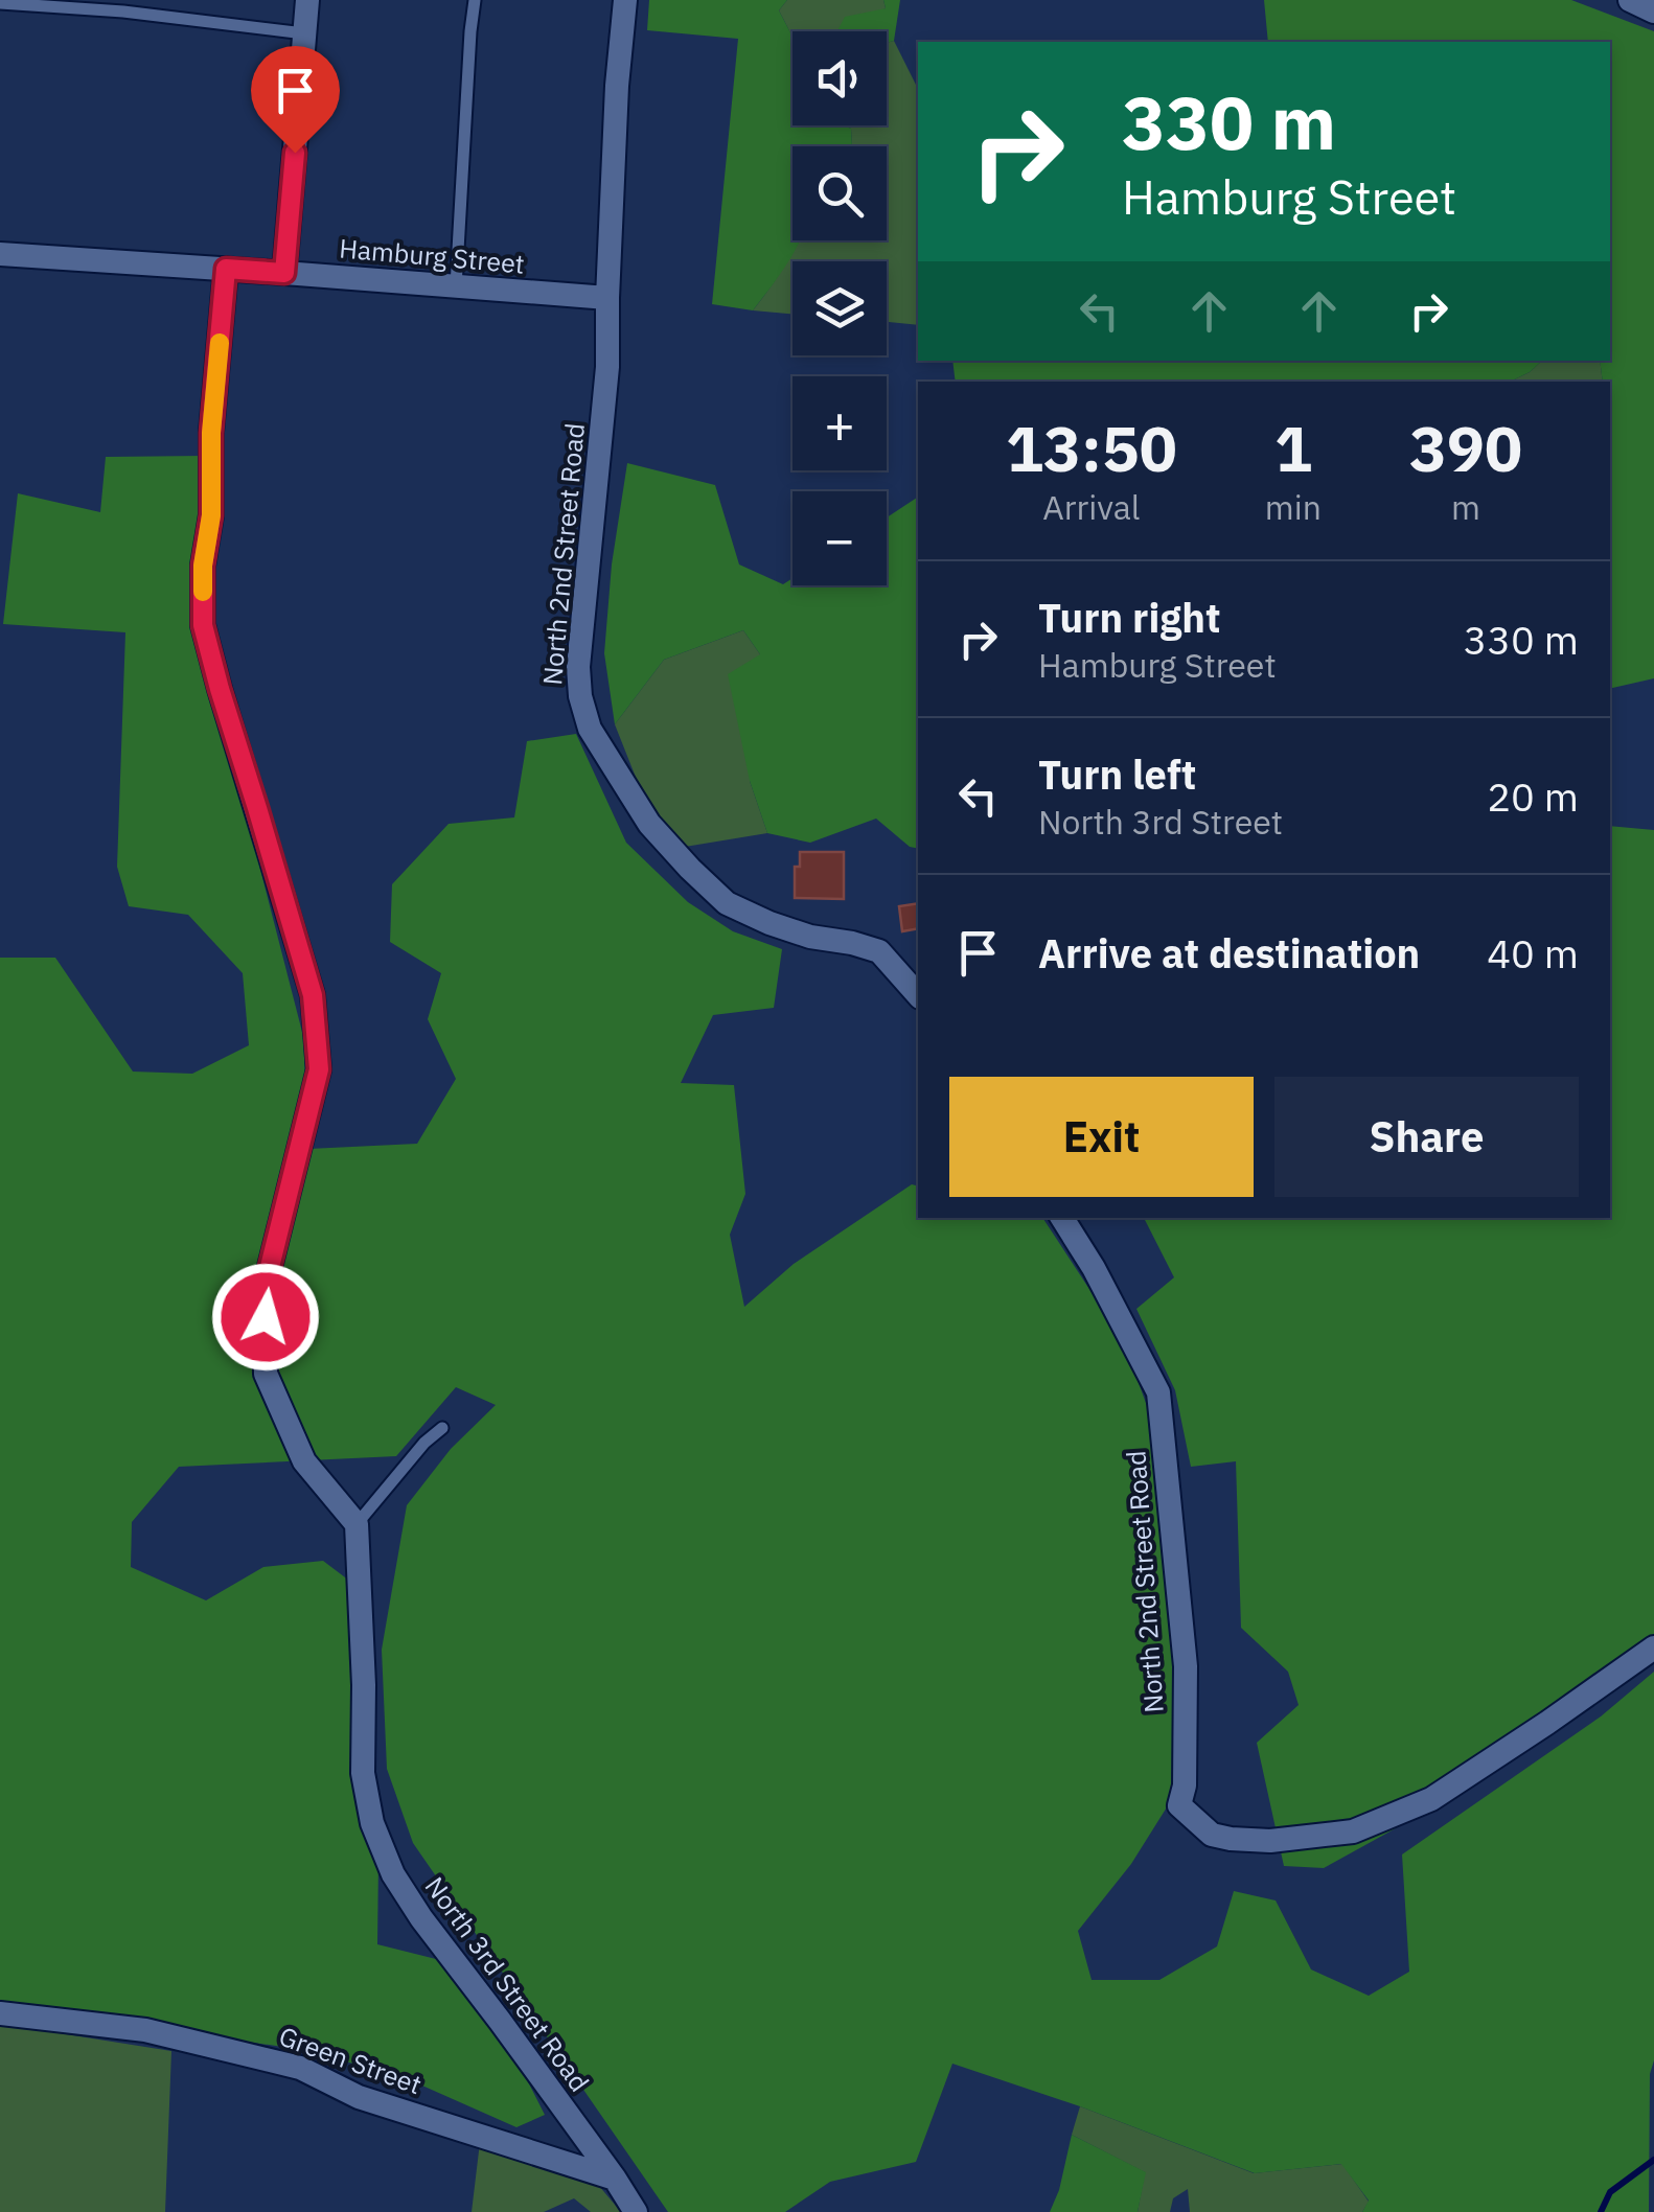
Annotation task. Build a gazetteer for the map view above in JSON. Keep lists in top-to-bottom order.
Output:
{
  "streets": {
    "street": [
      "Hamburg Street",
      "North 2nd Street Road",
      "North 3rd Street Road",
      "Green Street"
    ]
  },
  "crossings": [
    ["Hamburg Street", "North 2nd Street Road"],
    ["North 3rd Street Road", "Green Street"]
  ],
  "page": {
    "map_buttons": ["+", "−"],
    "turn": ["330 m", "Hamburg Street"],
    "eta": [
      "13:50",
      "Arrival",
      "1",
      "min",
      "390",
      "m"
    ],
    "list": [
      {
        "name": "Turn right",
        "note": "Hamburg Street",
        "value": "330 m"
      },
      {
        "name": "Turn left",
        "note": "North 3rd Street",
        "value": "20 m"
      },
      {
        "name": "Arrive at destination",
        "value": "40 m"
      }
    ],
    "buttons": ["Exit", "Share"]
  }
}
